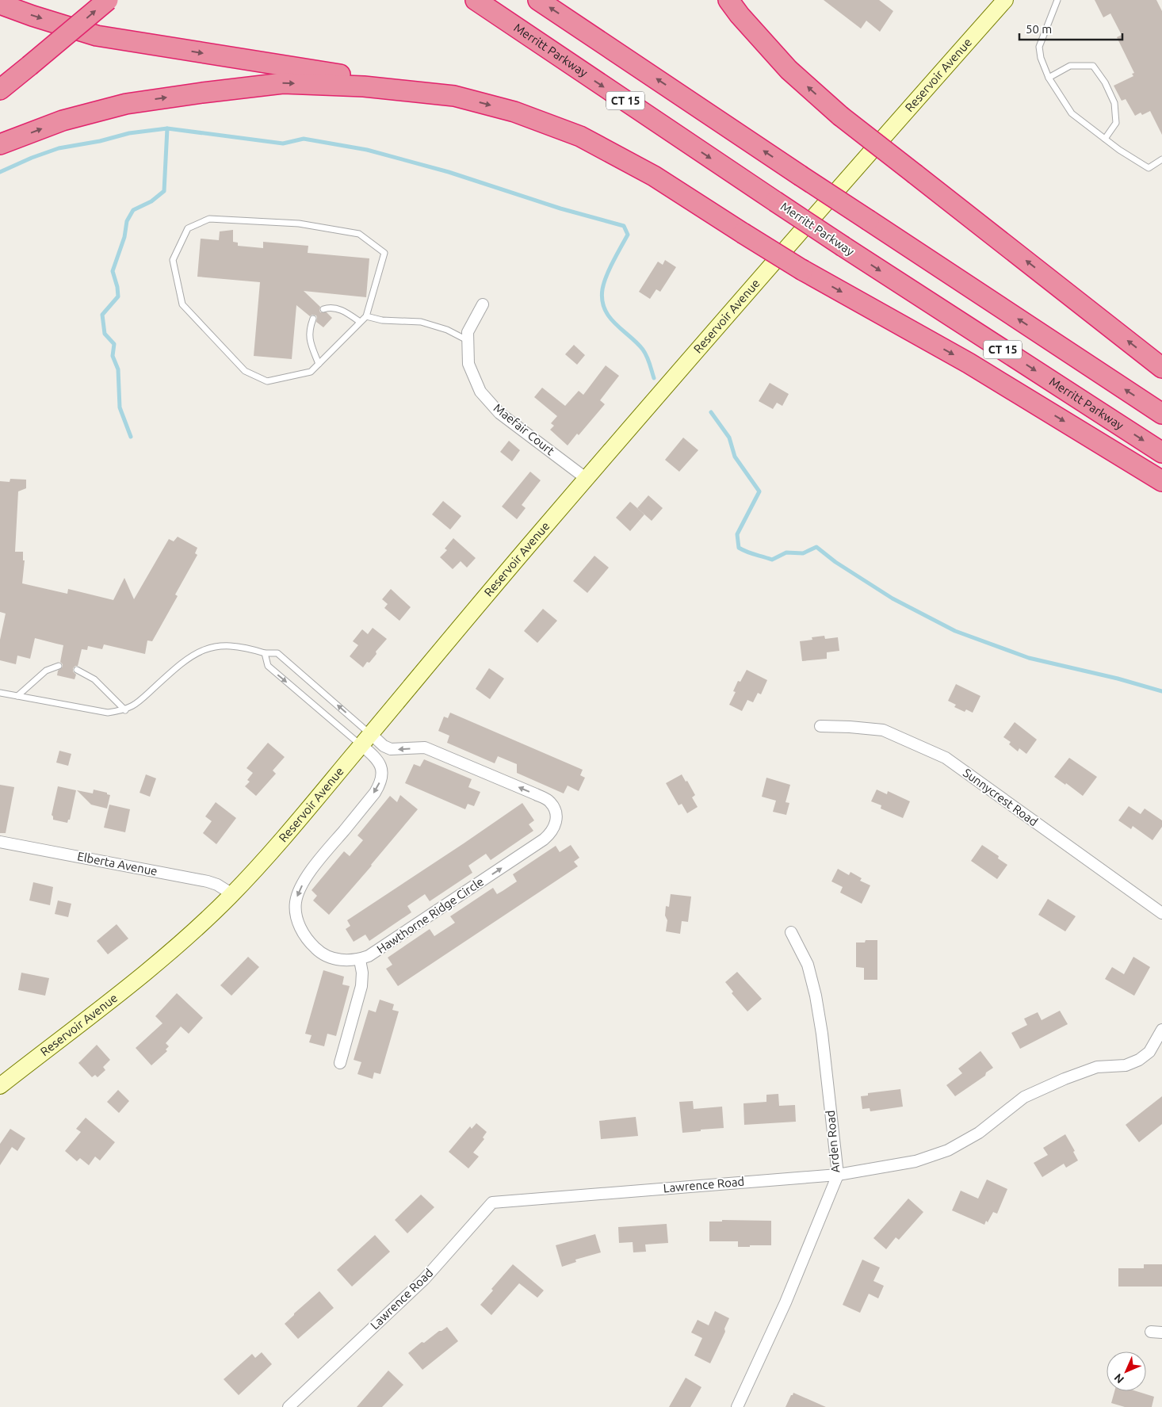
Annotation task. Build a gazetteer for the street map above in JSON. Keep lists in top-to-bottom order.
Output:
{
  "streets": {
    "highway": ["Merritt Parkway", "CT 15"],
    "main road": ["Reservoir Avenue"],
    "street": [
      "Maefair Court",
      "Sunnycrest Road",
      "Elberta Avenue",
      "Hawthorne Ridge Circle",
      "Arden Road",
      "Lawrence Road"
    ]
  },
  "crossings": [
    ["Reservoir Avenue", "Maefair Court"],
    ["Reservoir Avenue", "Elberta Avenue"],
    ["Reservoir Avenue", "Hawthorne Ridge Circle"],
    ["Arden Road", "Lawrence Road"]
  ],
  "scale_bar": "50 m",
  "north": "bottom left"
}
